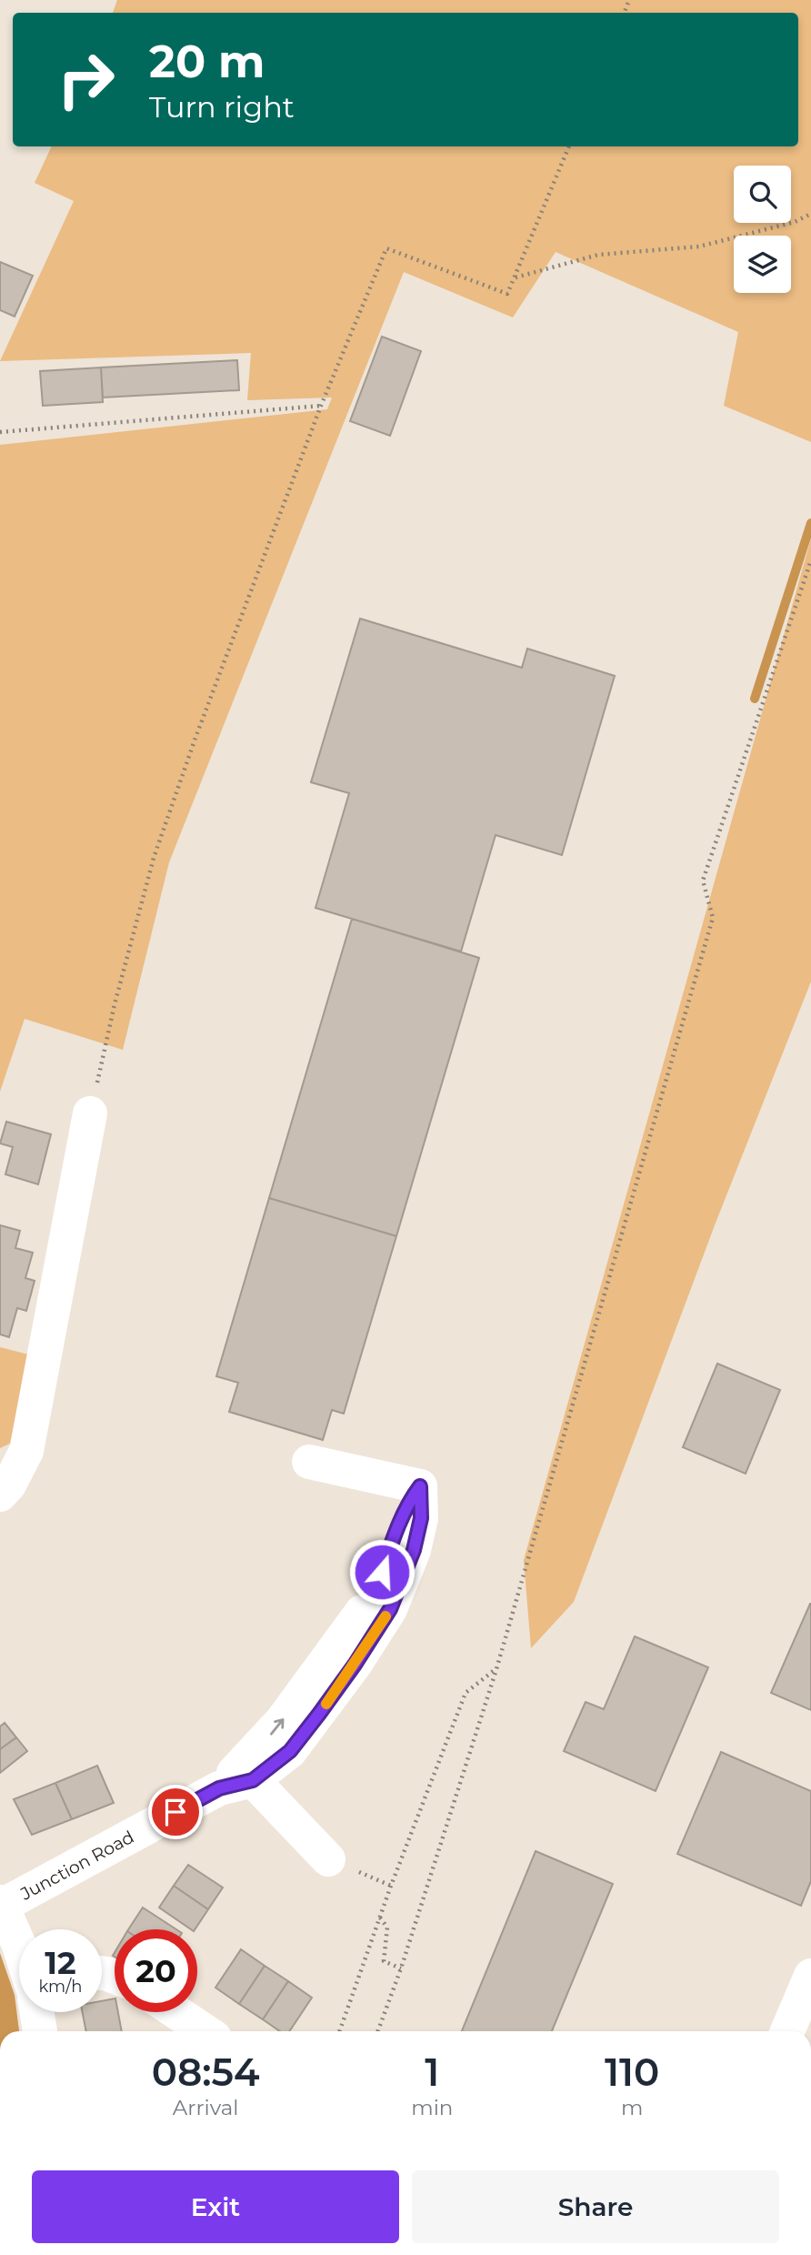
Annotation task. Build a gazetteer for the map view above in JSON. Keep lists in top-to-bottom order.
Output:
{
  "streets": {
    "street": ["Junction Road"]
  },
  "page": {
    "turn": ["20 m", "Turn right"],
    "speed": "12 km/h",
    "limit": "20",
    "eta": [
      "08:54",
      "Arrival",
      "1",
      "min",
      "110",
      "m"
    ],
    "buttons": ["Exit", "Share"]
  }
}
